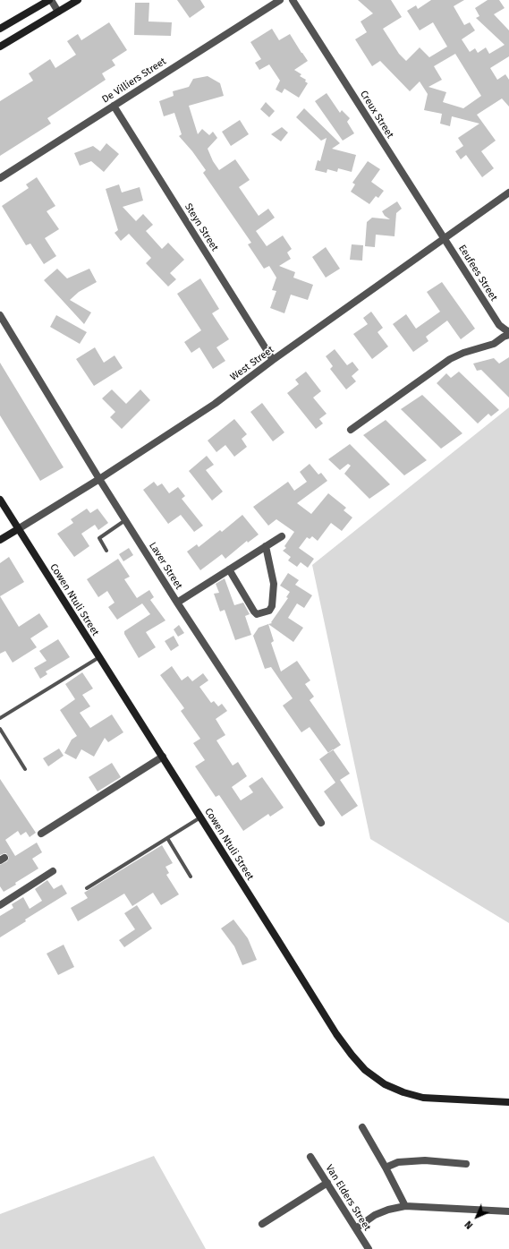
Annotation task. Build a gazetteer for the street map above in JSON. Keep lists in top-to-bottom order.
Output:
{
  "streets": {
    "street": [
      "De Villiers Street",
      "Creux Street",
      "Steyn Street",
      "Eeufees Street",
      "West Street",
      "Laver Street",
      "Cowen Ntuli Street",
      "Van Elders Street"
    ]
  },
  "crossings": [
    ["De Villiers Street", "Steyn Street"],
    ["Creux Street", "Eeufees Street"],
    ["Creux Street", "West Street"],
    ["Steyn Street", "West Street"],
    ["Eeufees Street", "West Street"],
    ["West Street", "Laver Street"],
    ["West Street", "Cowen Ntuli Street"]
  ],
  "north": "bottom left"
}
